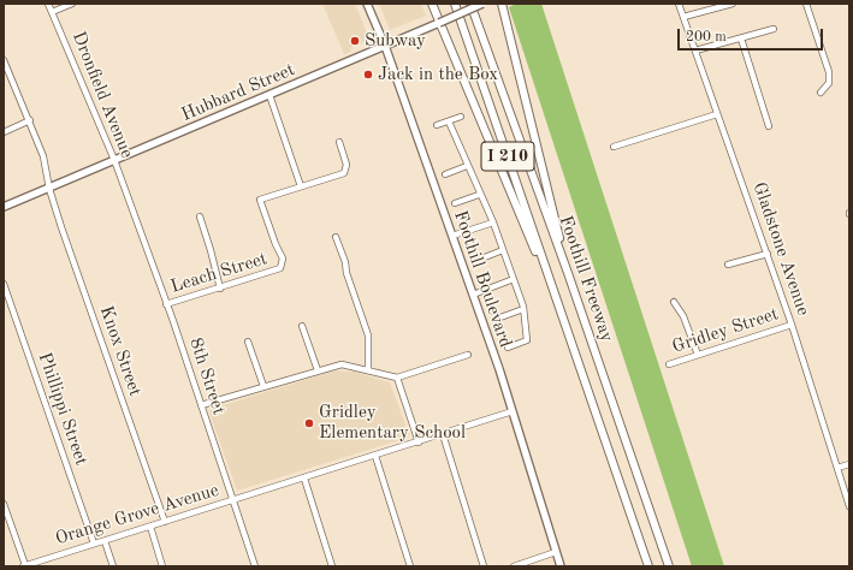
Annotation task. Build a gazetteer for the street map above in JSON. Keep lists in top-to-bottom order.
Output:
{
  "streets": {
    "highway": ["I 210", "Foothill Freeway"],
    "main road": ["Hubbard Street", "Foothill Boulevard"],
    "street": [
      "Dronfield Avenue",
      "Gladstone Avenue",
      "Leach Street",
      "Gridley Street",
      "Knox Street",
      "8th Street",
      "Phillippi Street",
      "Orange Grove Avenue"
    ]
  },
  "crossings": [
    ["Hubbard Street", "Dronfield Avenue"],
    ["Hubbard Street", "Foothill Boulevard"],
    ["Hubbard Street", "Knox Street"],
    ["Dronfield Avenue", "8th Street"],
    ["Gladstone Avenue", "Gridley Street"],
    ["Leach Street", "8th Street"],
    ["Knox Street", "Orange Grove Avenue"],
    ["8th Street", "Orange Grove Avenue"],
    ["Phillippi Street", "Orange Grove Avenue"]
  ],
  "places": ["Subway", "Jack in the Box", "Gridley Elementary School"],
  "scale_bar": "200 m"
}
